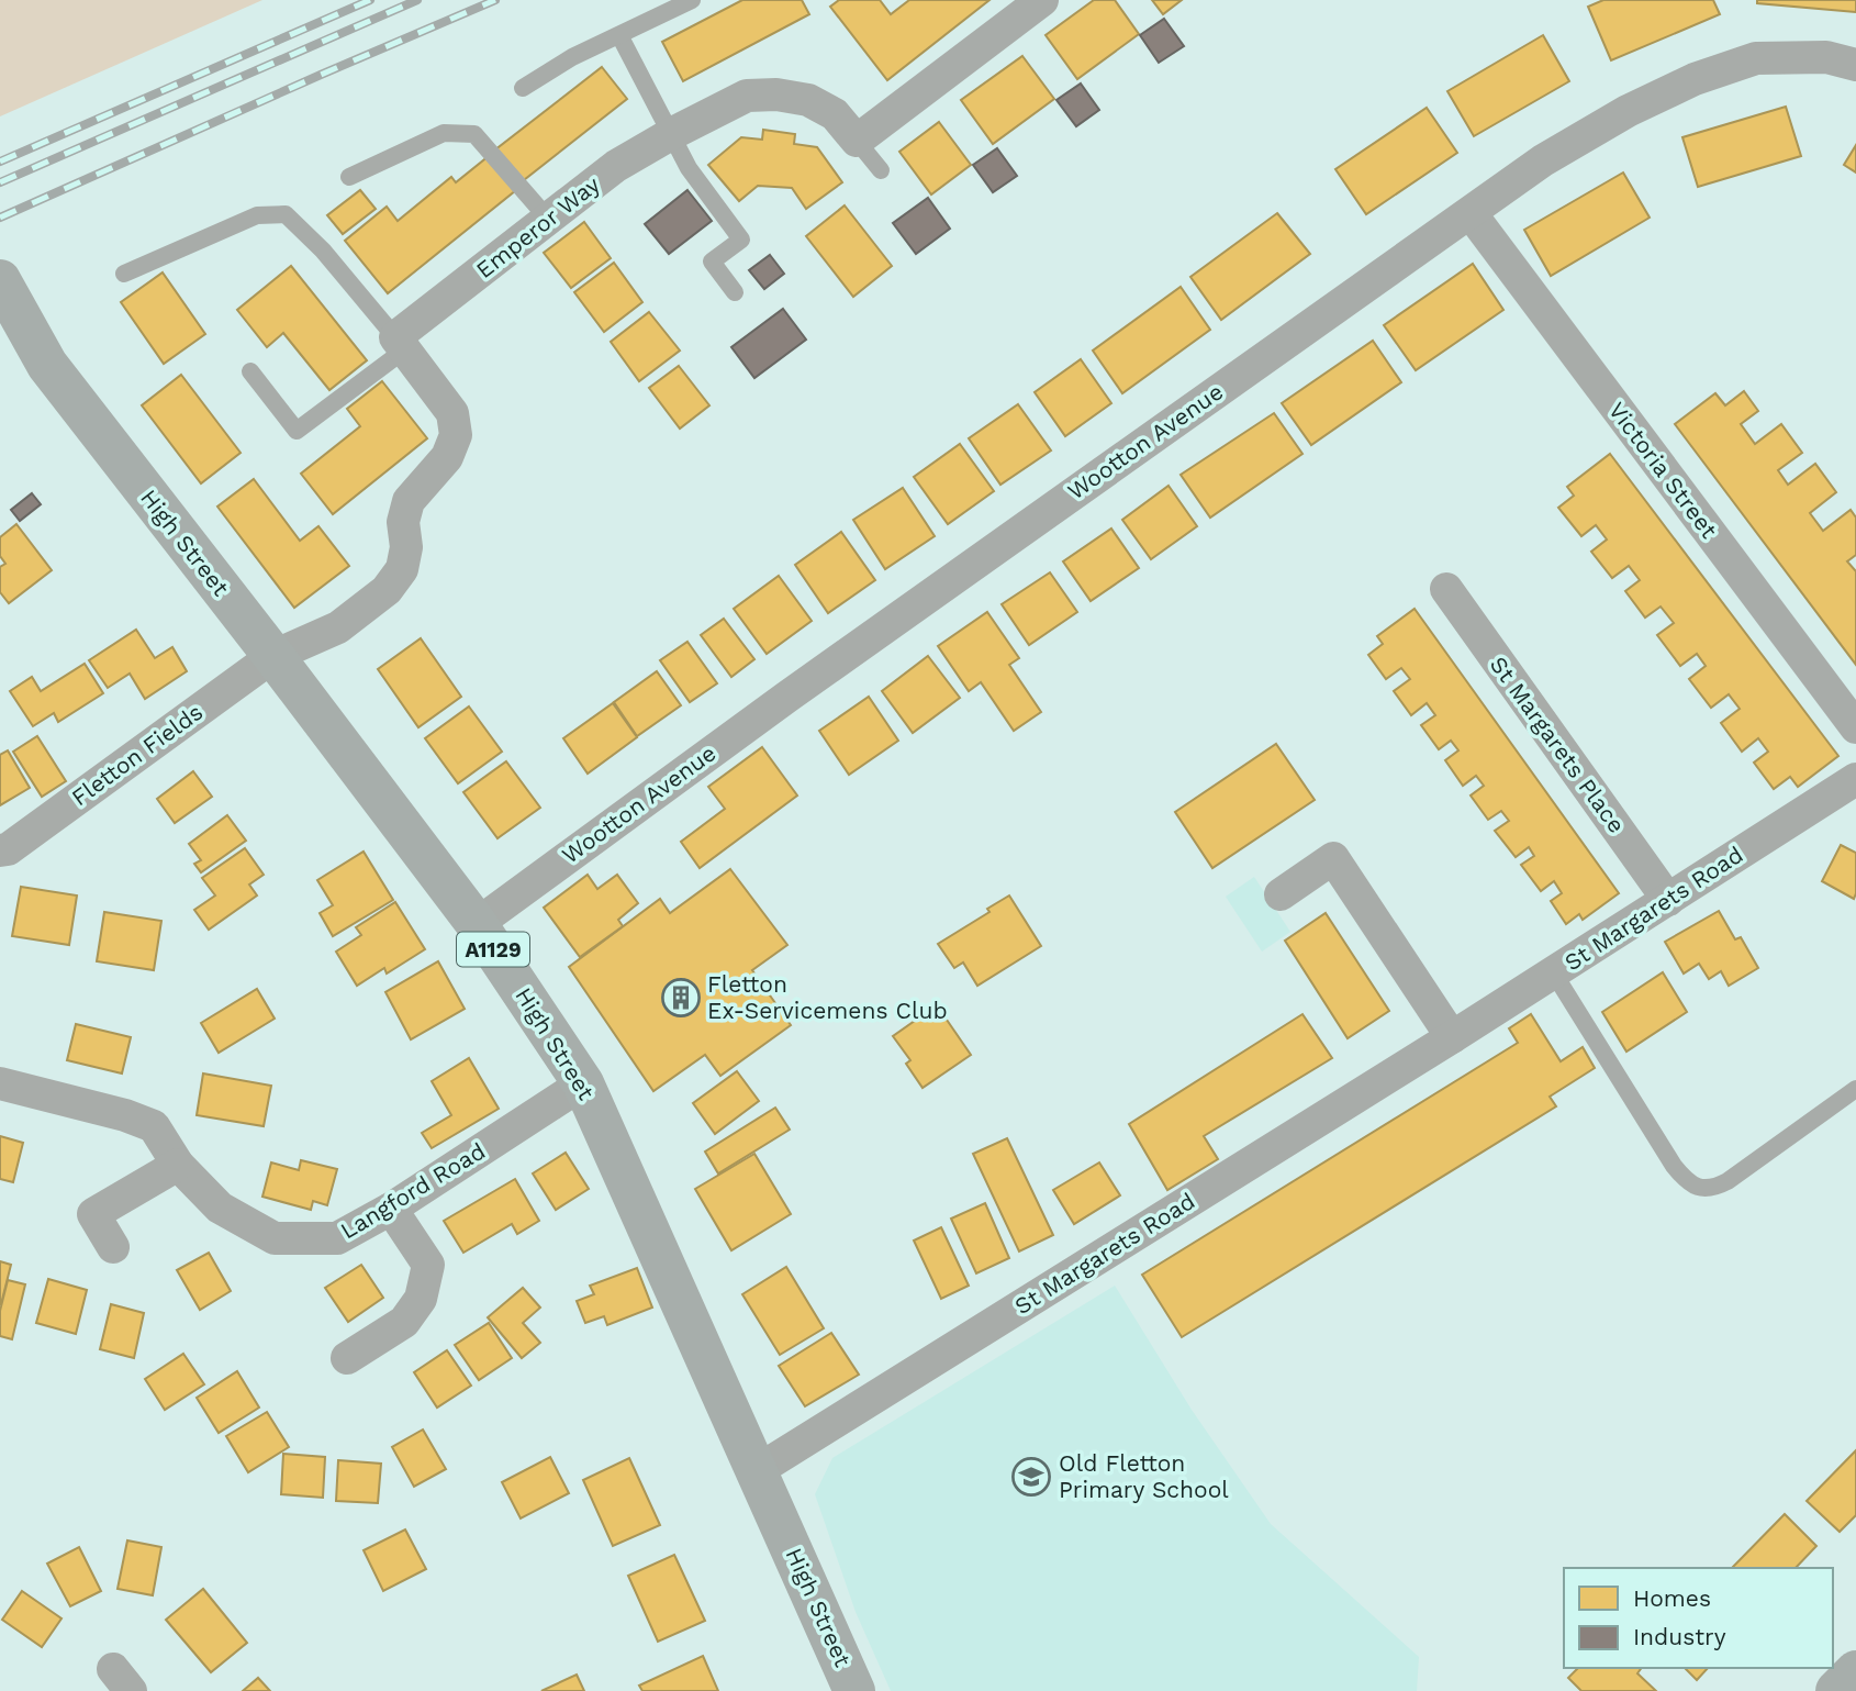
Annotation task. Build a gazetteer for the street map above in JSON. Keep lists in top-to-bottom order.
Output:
{
  "streets": {
    "main road": ["High Street", "A1129"],
    "street": [
      "Emperor Way",
      "Wootton Avenue",
      "Victoria Street",
      "St Margarets Place",
      "Fletton Fields",
      "St Margarets Road",
      "Langford Road"
    ]
  },
  "crossings": [
    ["Wootton Avenue", "Victoria Street"],
    ["Wootton Avenue", "High Street"],
    ["High Street", "Fletton Fields"],
    ["High Street", "St Margarets Road"],
    ["High Street", "Langford Road"],
    ["St Margarets Place", "St Margarets Road"]
  ],
  "places": {
    "building": ["Fletton Ex-Servicemens Club"],
    "school or university": ["Old Fletton Primary School"]
  },
  "legend": ["Homes", "Industry"]
}
